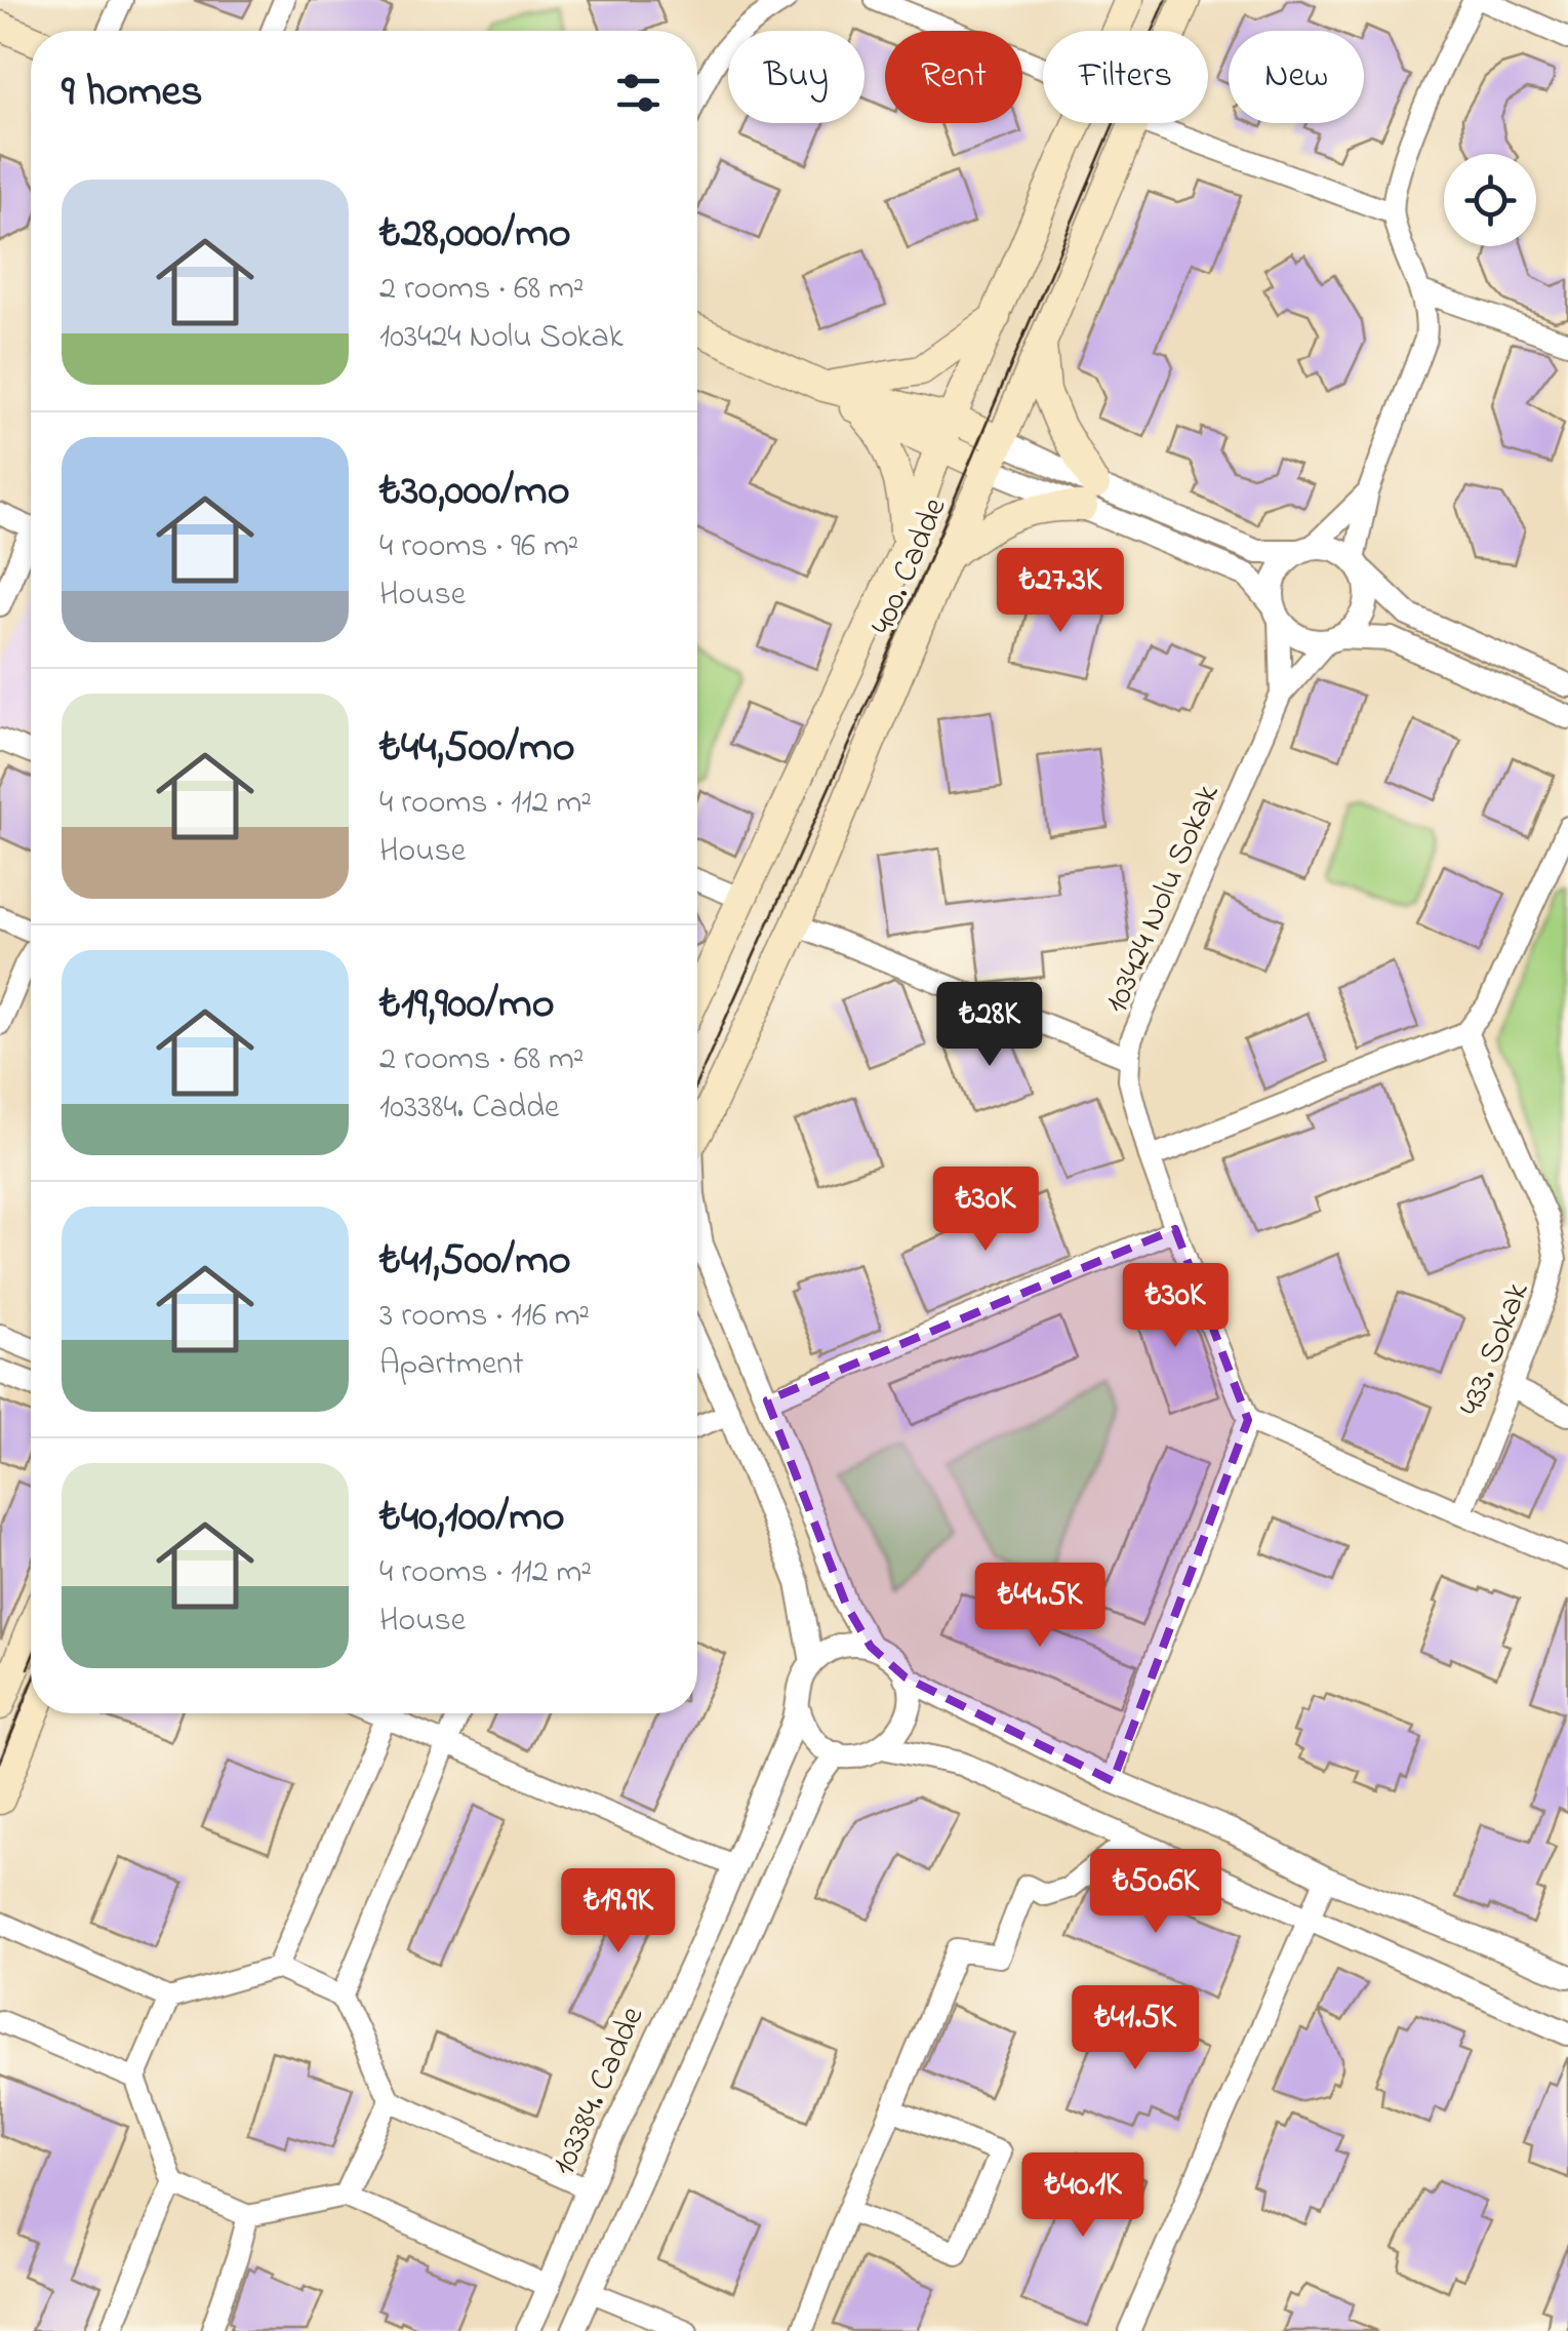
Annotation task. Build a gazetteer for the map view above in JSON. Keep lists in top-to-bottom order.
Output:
{
  "streets": {
    "main road": ["400. Cadde"],
    "street": ["103424 Nolu Sokak", "433. Sokak", "103384. Cadde"]
  },
  "page": {
    "chip": [
      "Buy",
      "Rent",
      "Filters",
      "New"
    ],
    "heading": "9 homes",
    "list": [
      {
        "name": "₺28,000/mo",
        "note": "2 rooms · 68 m² · 103424 Nolu Sokak"
      },
      {
        "name": "₺30,000/mo",
        "note": "4 rooms · 96 m² · House"
      },
      {
        "name": "₺44,500/mo",
        "note": "4 rooms · 112 m² · House"
      },
      {
        "name": "₺19,900/mo",
        "note": "2 rooms · 68 m² · 103384. Cadde"
      },
      {
        "name": "₺41,500/mo",
        "note": "3 rooms · 116 m² · Apartment"
      },
      {
        "name": "₺40,100/mo",
        "note": "4 rooms · 112 m² · House"
      }
    ],
    "price": [
      "₺27.3K",
      "₺28K",
      "₺30K",
      "₺30K",
      "₺44.5K",
      "₺50.6K",
      "₺19.9K",
      "₺41.5K",
      "₺40.1K"
    ]
  }
}
